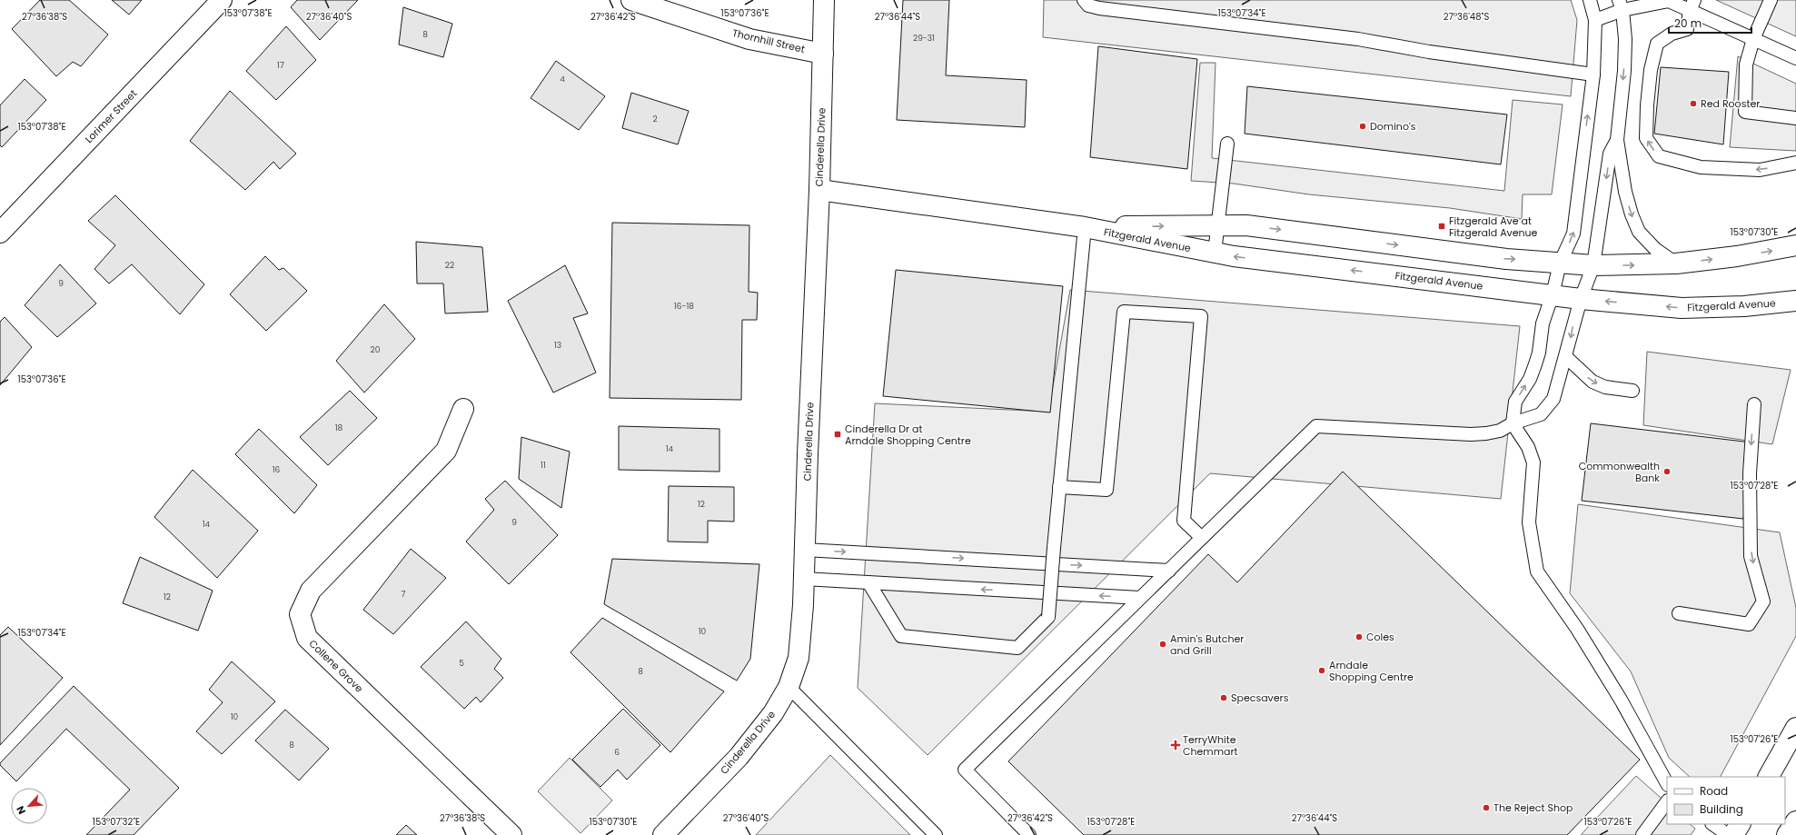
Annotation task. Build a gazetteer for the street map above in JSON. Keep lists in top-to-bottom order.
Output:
{
  "streets": {
    "street": [
      "Thornhill Street",
      "Lorimer Street",
      "Cinderella Drive",
      "Fitzgerald Avenue",
      "Collene Grove"
    ]
  },
  "crossings": [
    ["Thornhill Street", "Cinderella Drive"],
    ["Cinderella Drive", "Fitzgerald Avenue"]
  ],
  "places": {
    "other": [
      "Red Rooster",
      "Domino's",
      "Commonwealth Bank",
      "Coles",
      "Amin's Butcher and Grill",
      "Arndale Shopping Centre",
      "Specsavers",
      "The Reject Shop"
    ],
    "transit": ["Fitzgerald Ave at Fitzgerald Avenue", "Cinderella Dr at Arndale Shopping Centre"],
    "health": ["TerryWhite Chemmart"]
  },
  "house_numbers": [
    "8",
    "29-31",
    "17",
    "4",
    "2",
    "22",
    "9",
    "16-18",
    "13",
    "20",
    "18",
    "14",
    "11",
    "16",
    "12",
    "9",
    "14",
    "7",
    "12",
    "10",
    "5",
    "8",
    "10",
    "8",
    "6"
  ],
  "legend": ["Road", "Building"],
  "scale_bar": "20 m",
  "north": "bottom left",
  "coordinates": [
    "153°07'36\"E",
    "153°07'34\"E",
    "153°07'38\"E",
    "27°36'38\"S",
    "27°36'40\"S",
    "27°36'42\"S",
    "27°36'44\"S",
    "27°36'48\"S",
    "153°07'30\"E",
    "153°07'28\"E",
    "153°07'26\"E",
    "153°07'32\"E"
  ]
}
